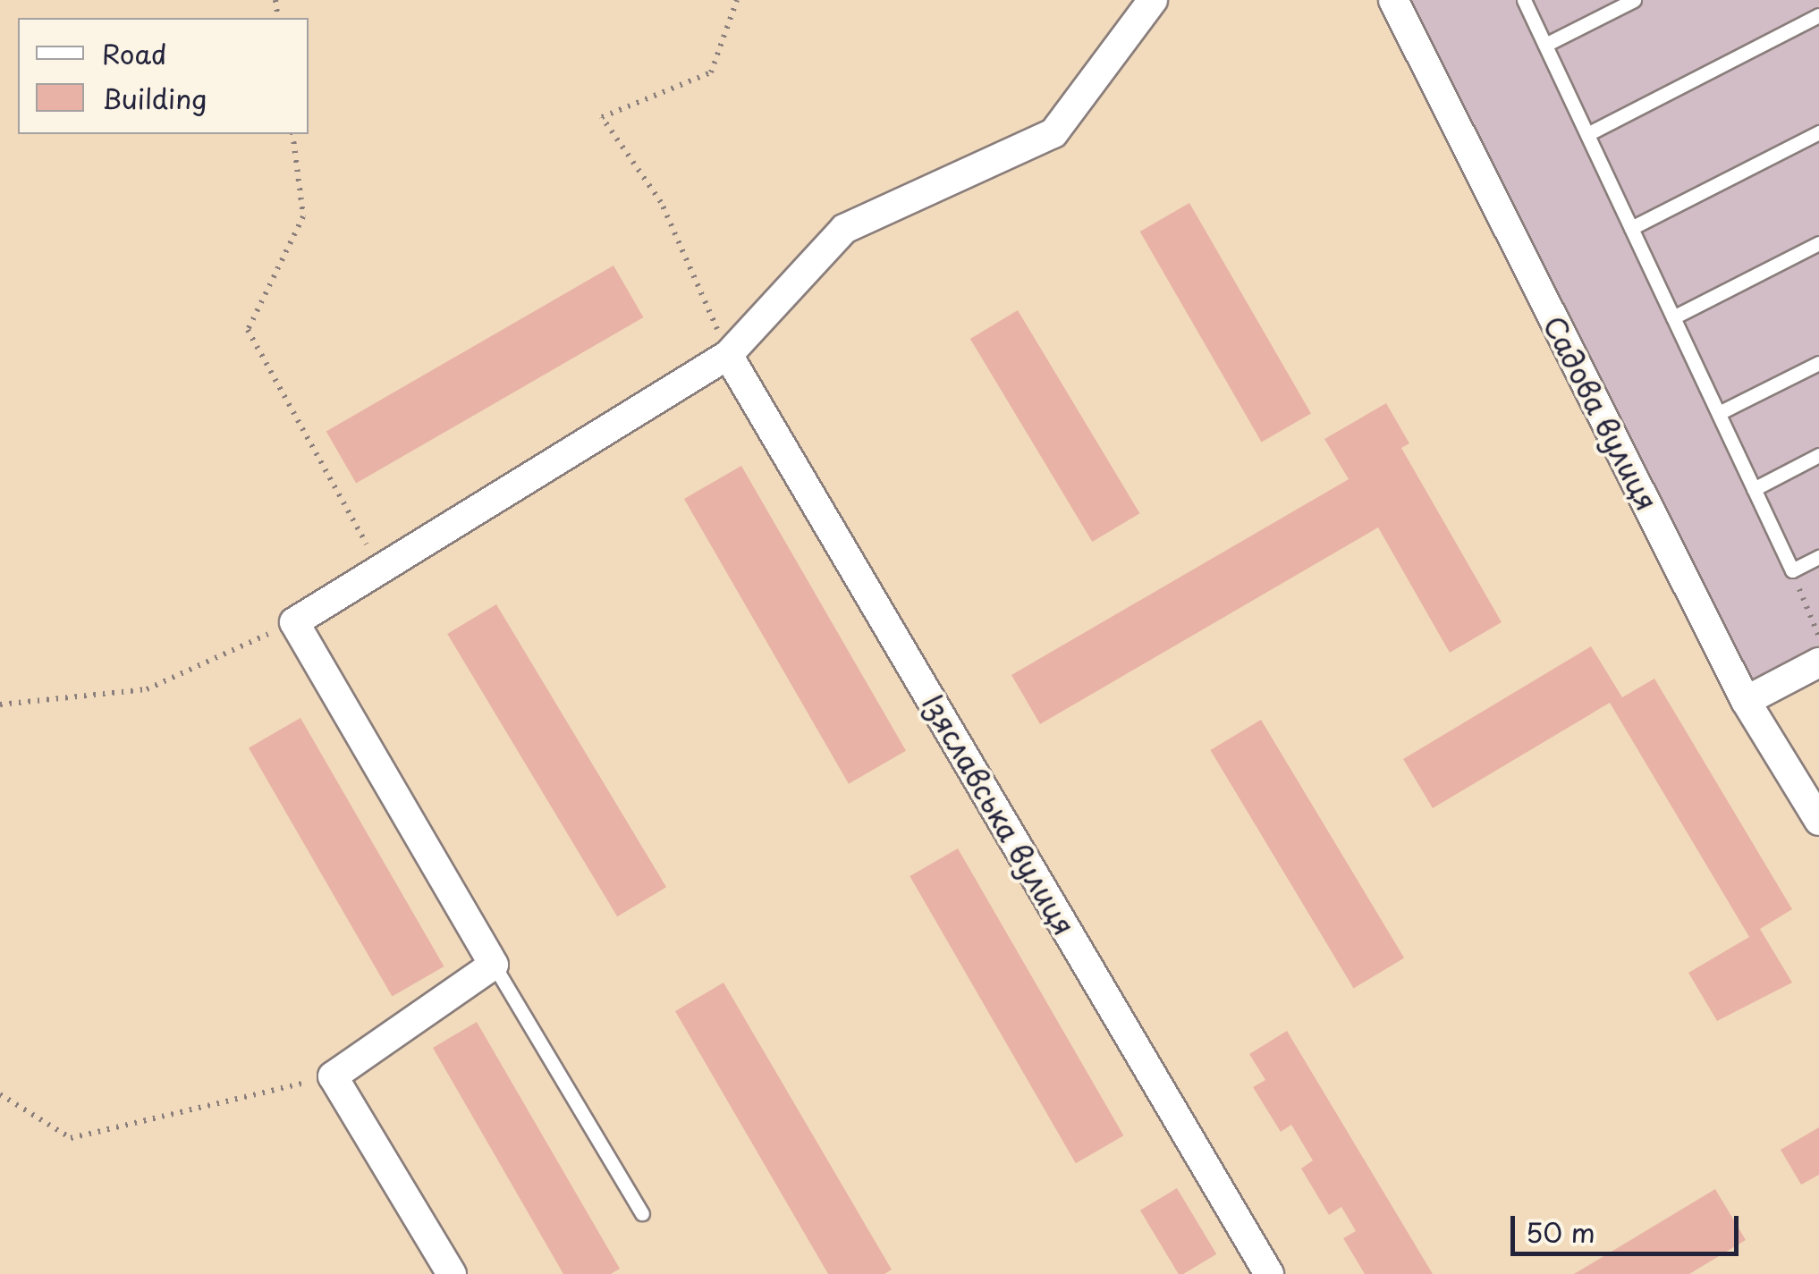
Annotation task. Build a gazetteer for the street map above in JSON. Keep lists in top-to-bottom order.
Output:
{
  "streets": {
    "street": ["Садова вулиця", "Ізяславська вулиця"]
  },
  "legend": ["Road", "Building"],
  "scale_bar": "50 m"
}
